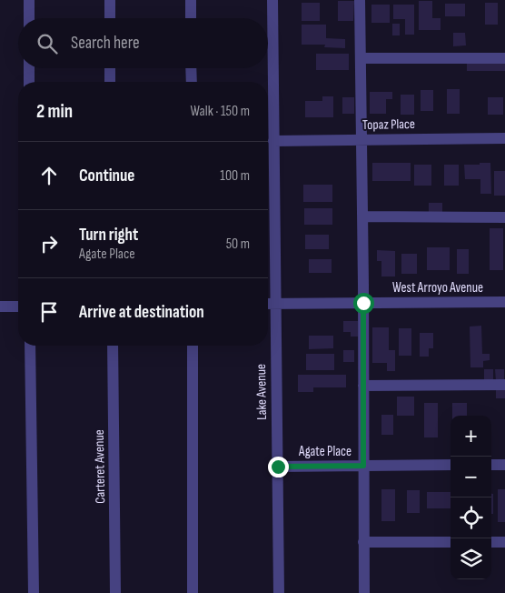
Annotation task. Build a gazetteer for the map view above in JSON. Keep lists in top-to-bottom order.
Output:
{
  "streets": {
    "street": [
      "Topaz Place",
      "West Arroyo Avenue",
      "Lake Avenue",
      "Agate Place",
      "Carteret Avenue"
    ]
  },
  "crossings": [
    ["Topaz Place", "Lake Avenue"],
    ["West Arroyo Avenue", "Lake Avenue"],
    ["Lake Avenue", "Agate Place"]
  ],
  "page": {
    "search": "Search here",
    "heading": ["2 min", "Walk · 150 m"],
    "list": [
      ["Continue", "100 m"],
      ["Turn right", "Agate Place", "50 m"],
      "Arrive at destination"
    ],
    "map_buttons": ["+", "−"]
  }
}
